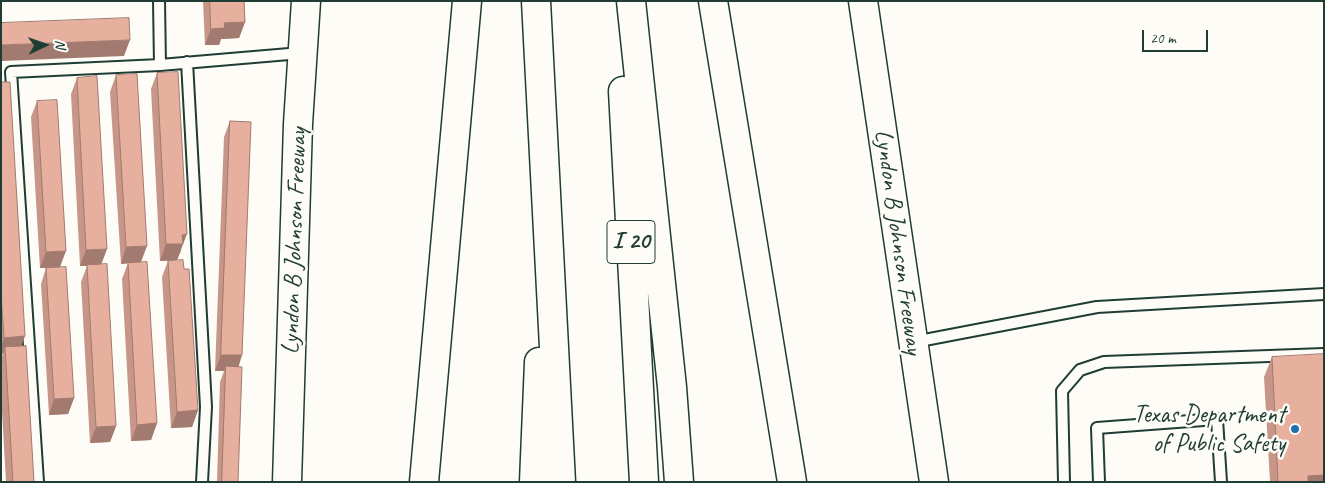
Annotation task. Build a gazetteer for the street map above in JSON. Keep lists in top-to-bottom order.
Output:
{
  "streets": {
    "main road": ["Lyndon B Johnson Freeway", "I 20"]
  },
  "places": ["Texas Department of Public Safety"],
  "scale_bar": "20 m",
  "north": "right"
}
